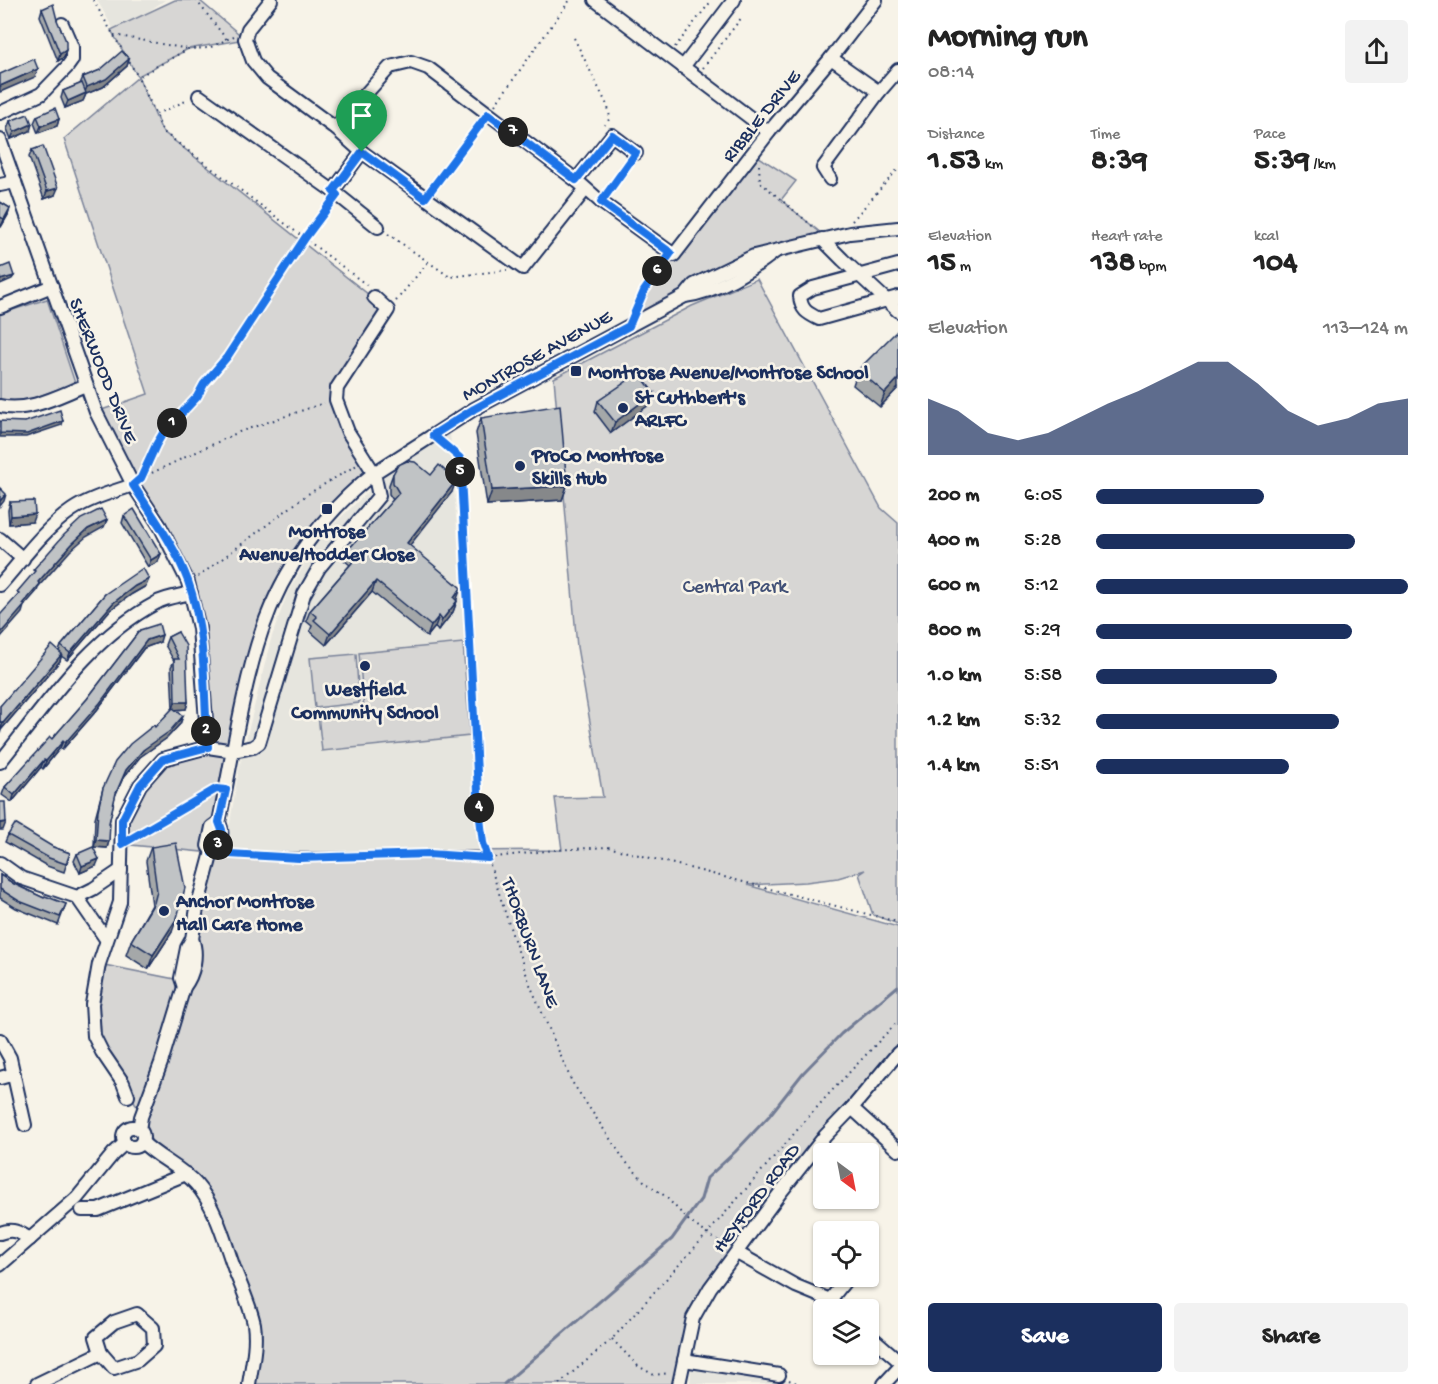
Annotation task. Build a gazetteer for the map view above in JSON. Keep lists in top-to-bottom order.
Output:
{
  "streets": {
    "street": [
      "RIBBLE DRIVE",
      "MONTROSE AVENUE",
      "SHERWOOD DRIVE",
      "HEYFORD ROAD"
    ],
    "path": ["THORBURN LANE"]
  },
  "crossings": [
    ["MONTROSE AVENUE", "THORBURN LANE"],
    ["THORBURN LANE", "HEYFORD ROAD"]
  ],
  "parks": ["Central Park"],
  "places": {
    "transit": ["Montrose Avenue/Montrose School", "Montrose Avenue/Hodder Close"],
    "other": [
      "St Cuthbert's ARLFC",
      "ProCo Montrose Skills Hub",
      "Westfield Community School",
      "Anchor Montrose Hall Care Home"
    ]
  },
  "north": "bottom right",
  "page": {
    "heading": ["Morning run", "08:14"],
    "stats": [
      ["Distance", "1.53 km"],
      ["Time", "8:39"],
      ["Pace", "5:39 /km"],
      ["Elevation", "15 m"],
      ["Heart rate", "138 bpm"],
      ["kcal", "104"]
    ],
    "pins": [
      "7",
      "6",
      "1",
      "5",
      "2",
      "4",
      "3"
    ],
    "chart": ["Elevation", "113–124 m"],
    "list": [
      {
        "name": "200 m",
        "note": "6:05"
      },
      {
        "name": "400 m",
        "note": "5:28"
      },
      {
        "name": "600 m",
        "note": "5:12"
      },
      {
        "name": "800 m",
        "note": "5:29"
      },
      {
        "name": "1.0 km",
        "note": "5:58"
      },
      {
        "name": "1.2 km",
        "note": "5:32"
      },
      {
        "name": "1.4 km",
        "note": "5:51"
      }
    ],
    "buttons": ["Save", "Share"]
  }
}
